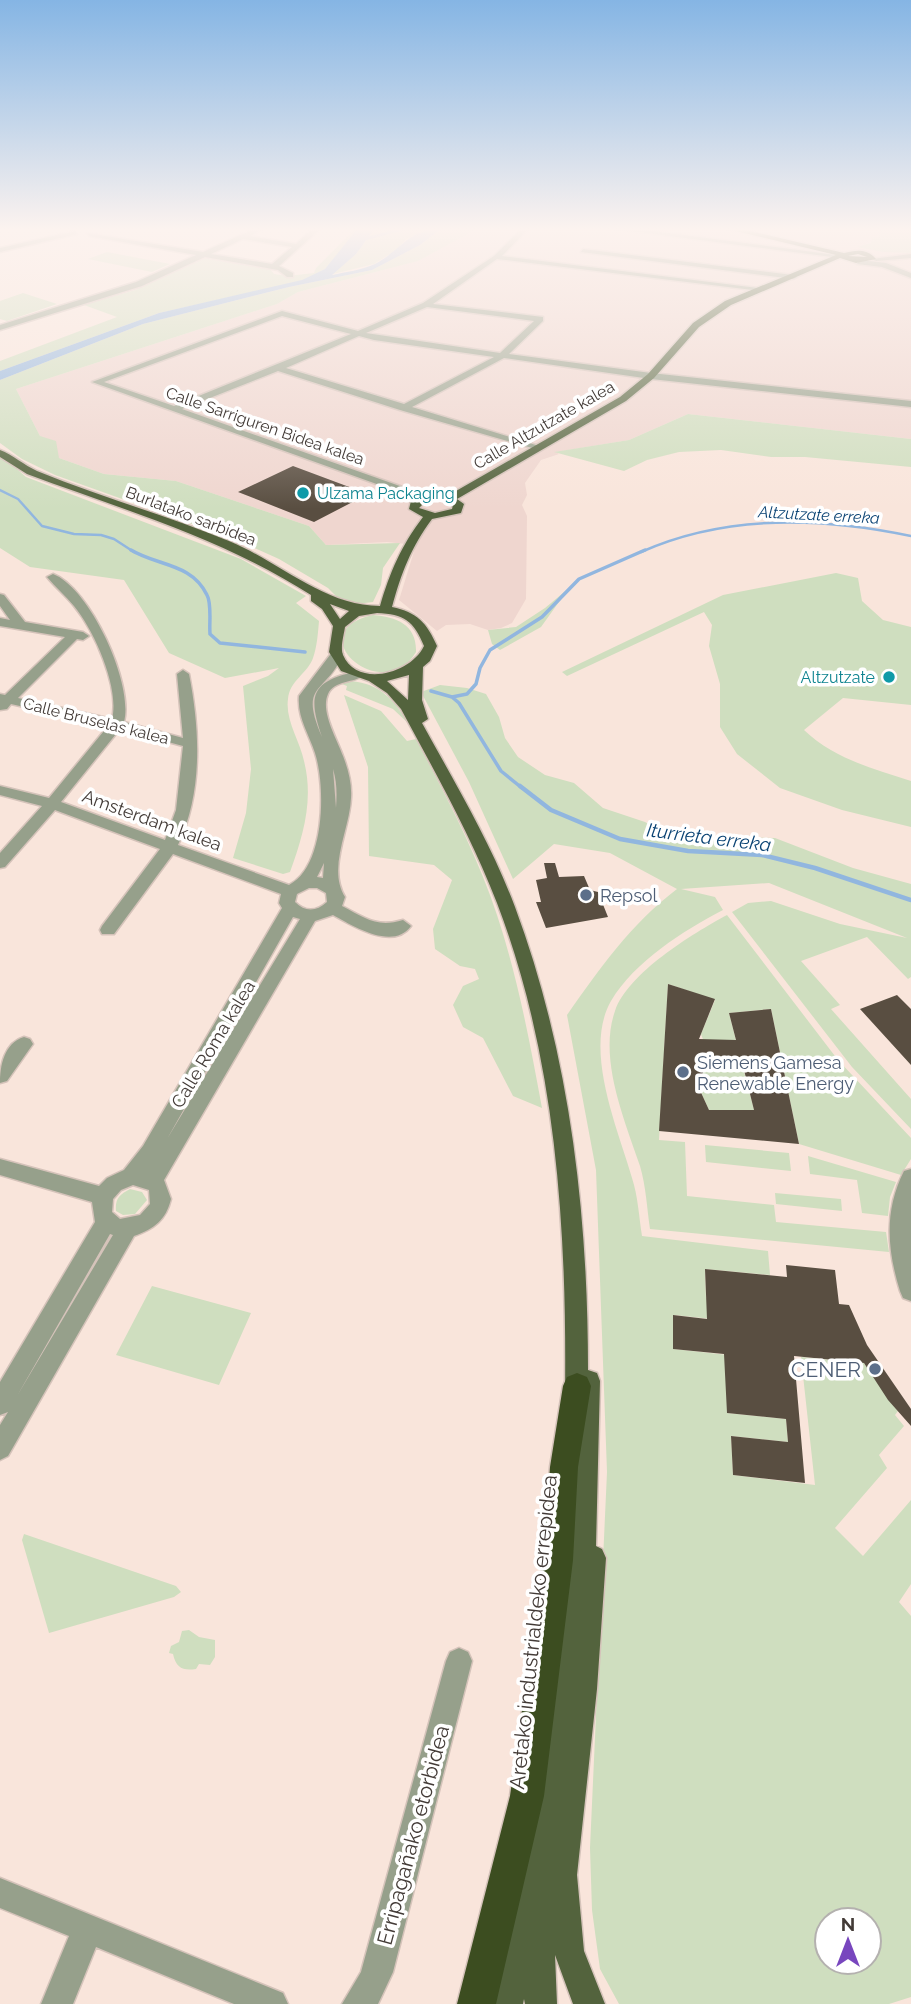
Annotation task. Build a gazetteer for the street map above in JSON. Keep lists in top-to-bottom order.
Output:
{
  "streets": {
    "main road": ["Calle Altzutzate kalea", "Burlatako sarbidea", "Aretako industrialdeko errepidea"],
    "street": [
      "Calle Sarriguren Bidea kalea",
      "Calle Bruselas kalea",
      "Amsterdam kalea",
      "Calle Roma kalea",
      "Erripagañako etorbidea"
    ]
  },
  "crossings": [
    ["Burlatako sarbidea", "Aretako industrialdeko errepidea"],
    ["Amsterdam kalea", "Calle Roma kalea"]
  ],
  "water": ["Altzutzate erreka", "Iturrieta erreka"],
  "places": [
    "Ulzama Packaging",
    "Altzutzate",
    "Repsol",
    "Siemens Gamesa Renewable Energy",
    "CENER"
  ],
  "north": "top"
}
